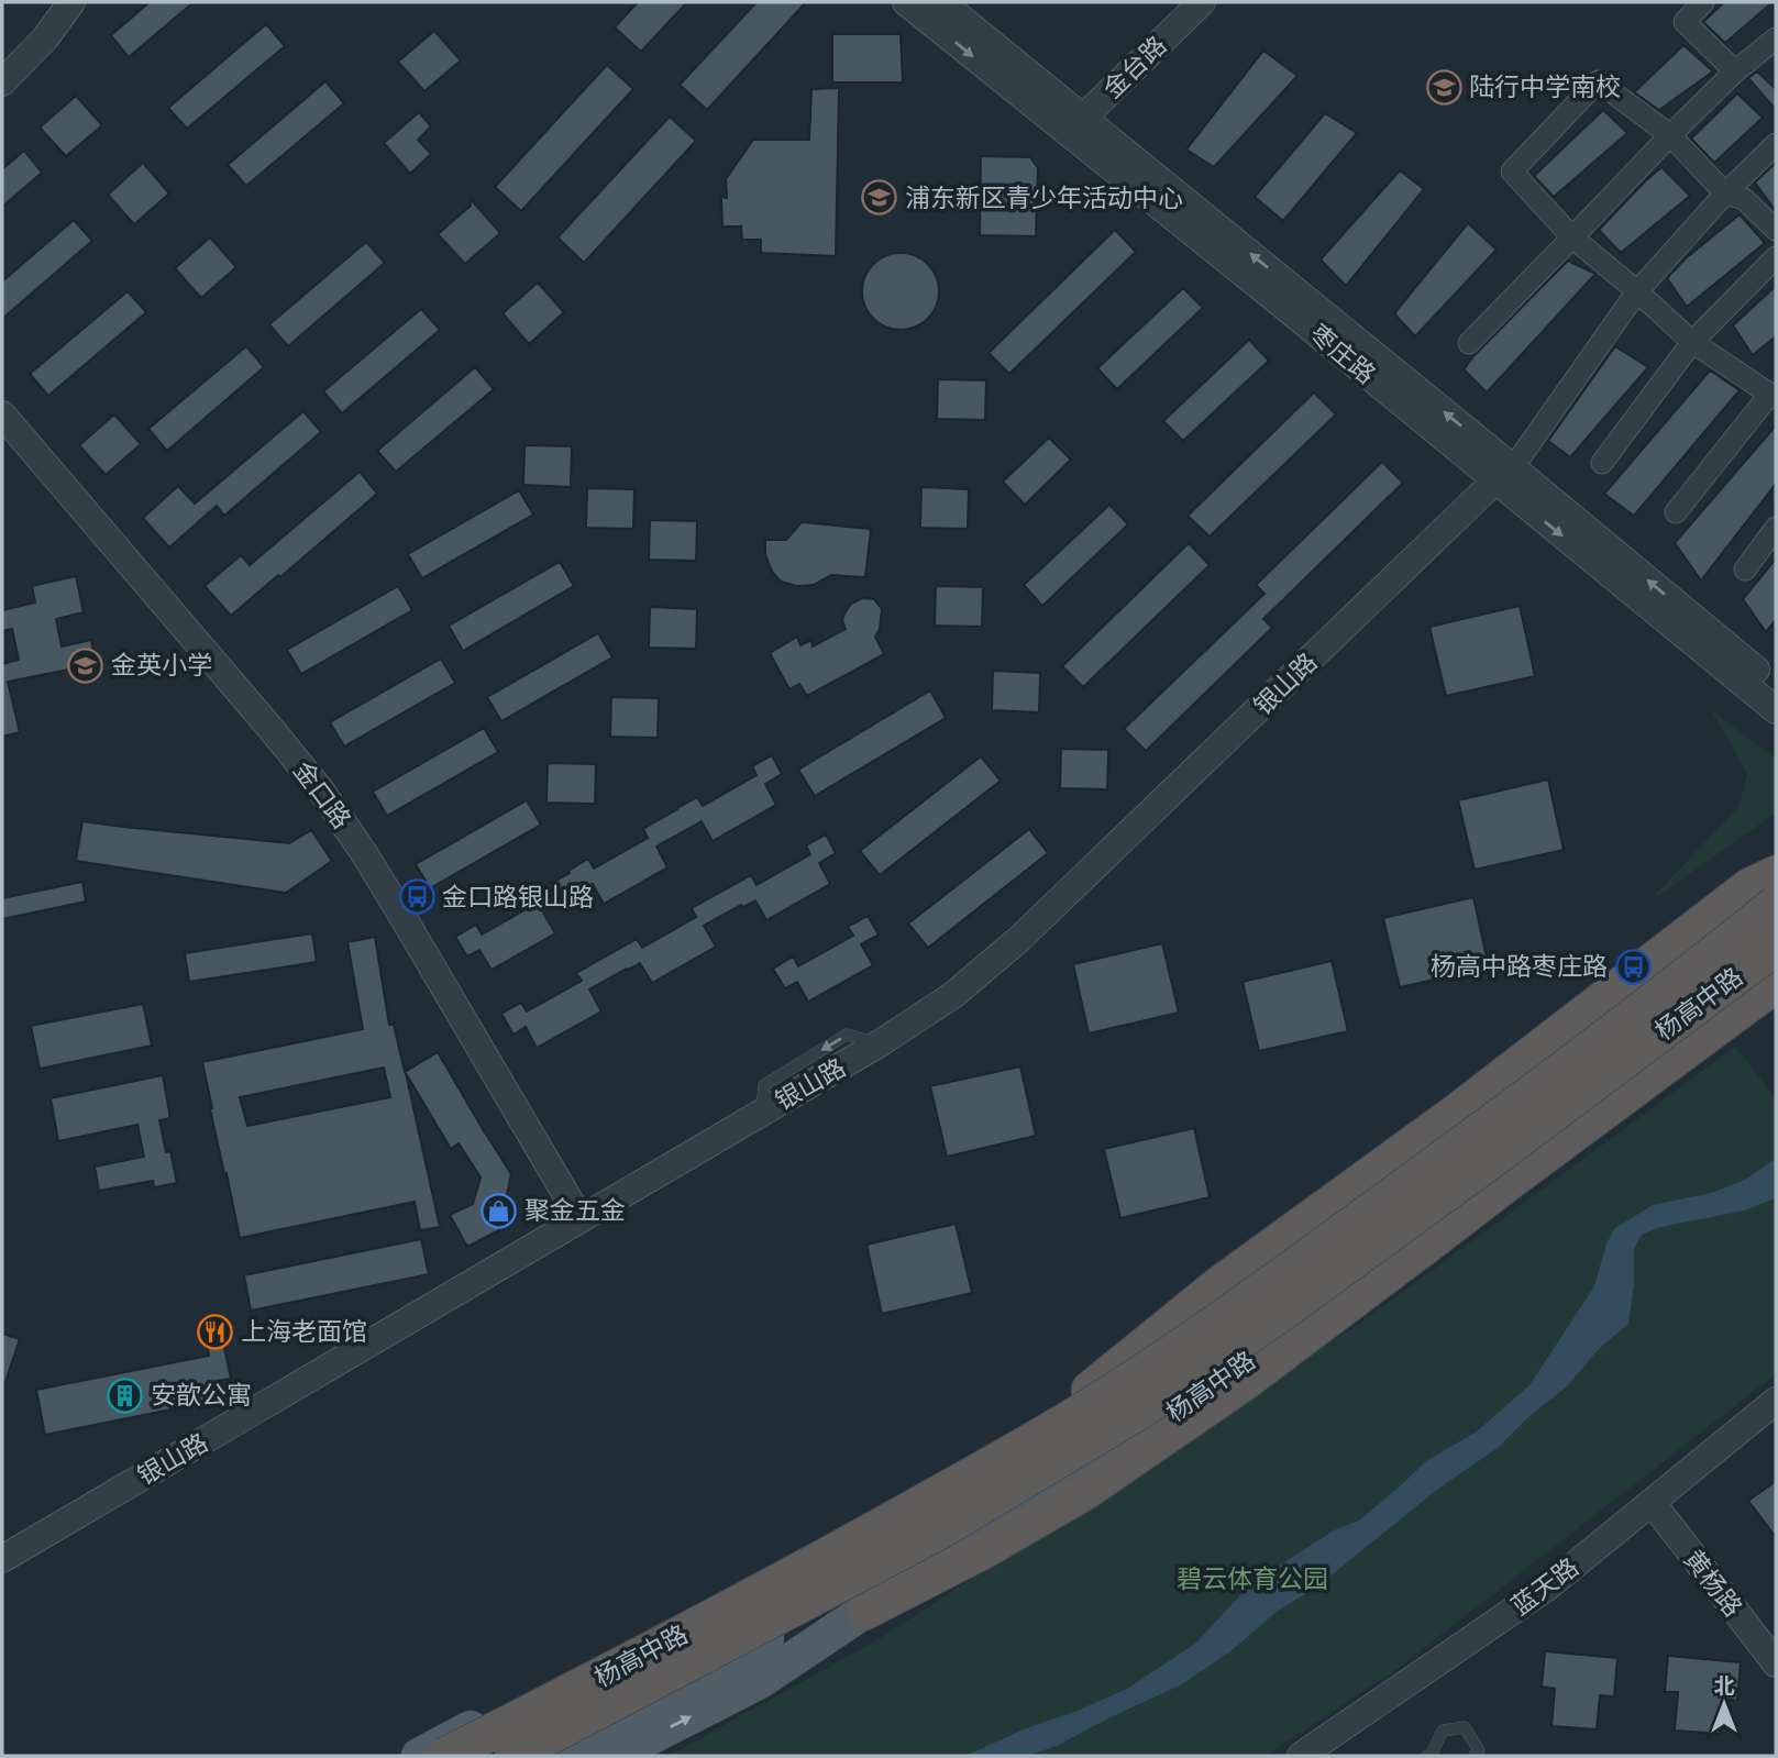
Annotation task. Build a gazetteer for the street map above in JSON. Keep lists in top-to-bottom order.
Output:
{
  "streets": {
    "highway": ["杨高中路"],
    "street": [
      "金台路",
      "枣庄路",
      "银山路",
      "金口路",
      "黄杨路",
      "蓝天路"
    ]
  },
  "crossings": [
    ["金台路", "枣庄路"],
    ["枣庄路", "银山路"],
    ["银山路", "金口路"],
    ["黄杨路", "蓝天路"]
  ],
  "parks": ["碧云体育公园"],
  "places": {
    "school or university": ["陆行中学南校", "浦东新区青少年活动中心", "金英小学"],
    "bus stop": ["金口路银山路", "杨高中路枣庄路"],
    "shop": ["聚金五金"],
    "restaurant": ["上海老面馆"],
    "building": ["安歆公寓"]
  },
  "north": "top"
}
